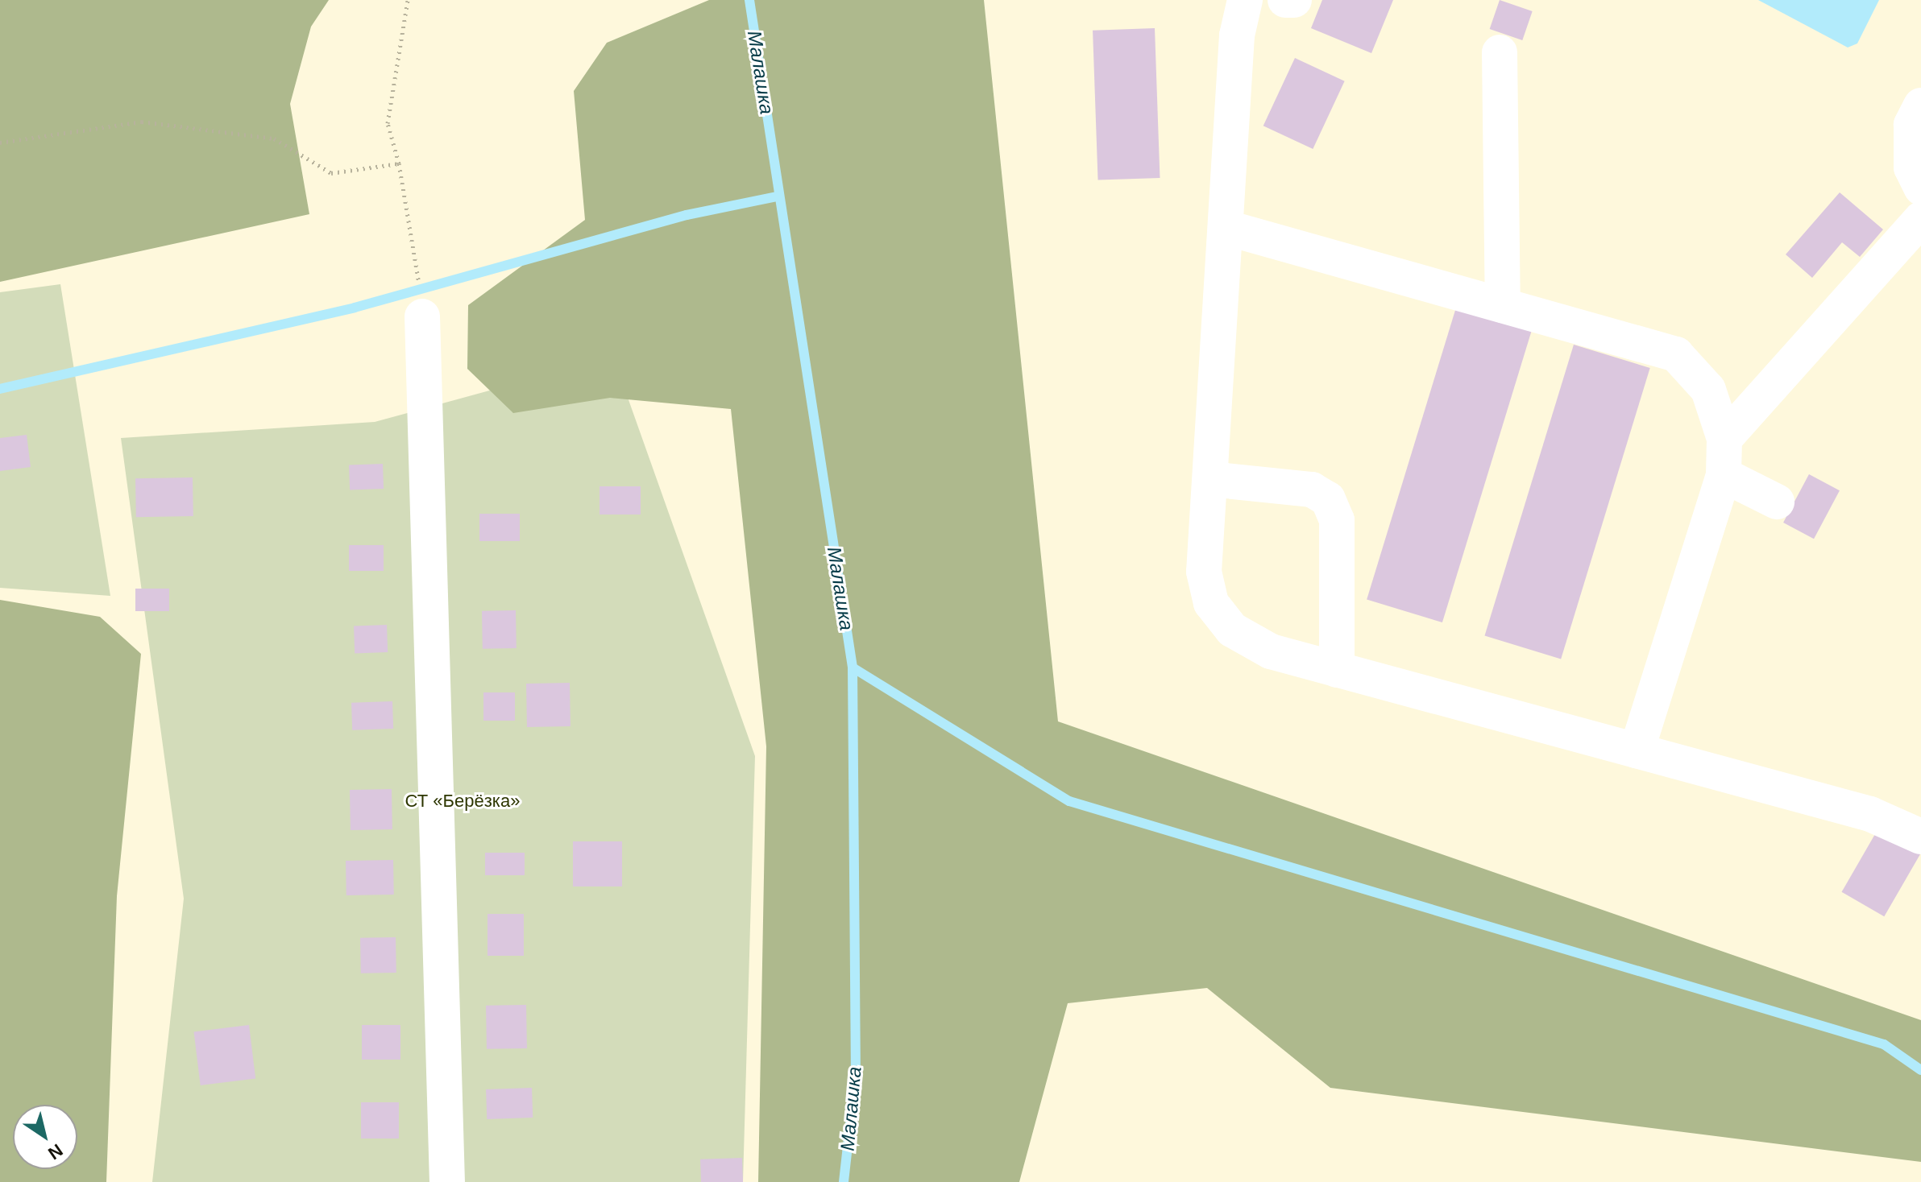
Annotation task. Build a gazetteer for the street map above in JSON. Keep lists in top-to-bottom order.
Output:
{
  "water": ["Малашка"],
  "parks": ["СТ «Берёзка»"],
  "north": "bottom right"
}
